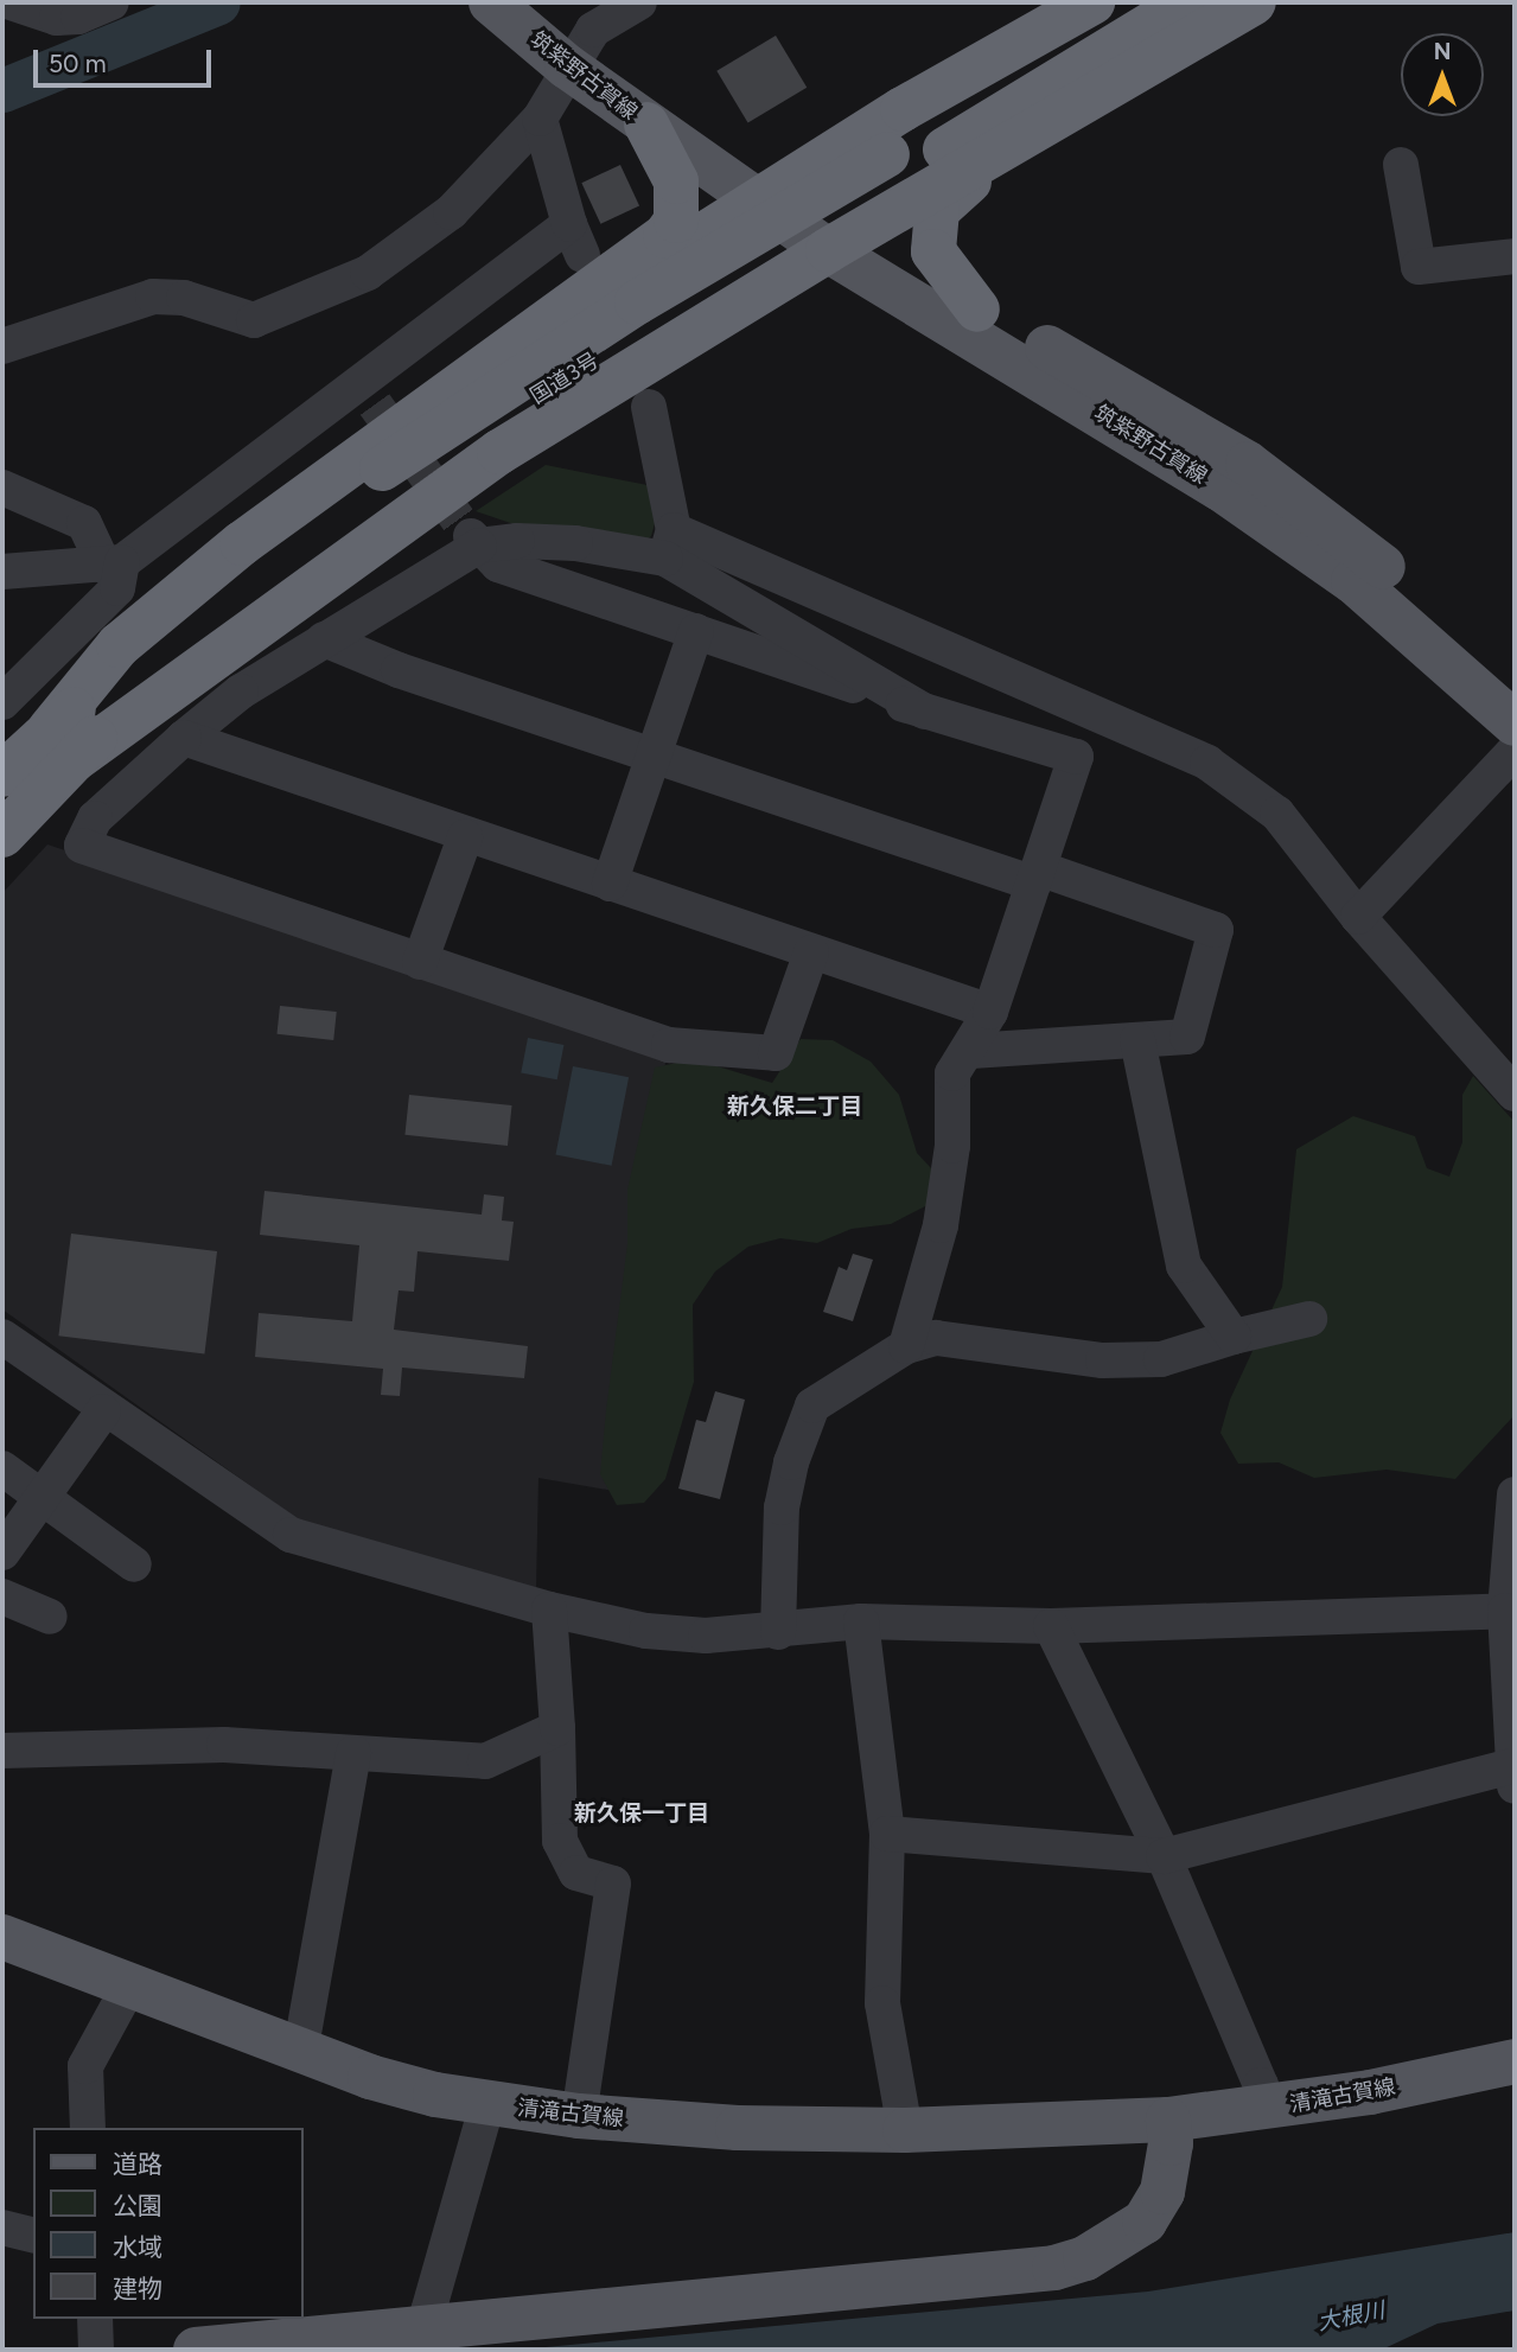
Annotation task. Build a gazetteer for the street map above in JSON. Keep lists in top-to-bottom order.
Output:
{
  "streets": {
    "highway": ["国道3号"],
    "main road": ["筑紫野古賀線", "清滝古賀線"]
  },
  "districts": ["新久保二丁目", "新久保一丁目"],
  "water": ["大根川"],
  "legend": [
    "道路",
    "公園",
    "水域",
    "建物"
  ],
  "scale_bar": "50 m",
  "north": "top"
}
